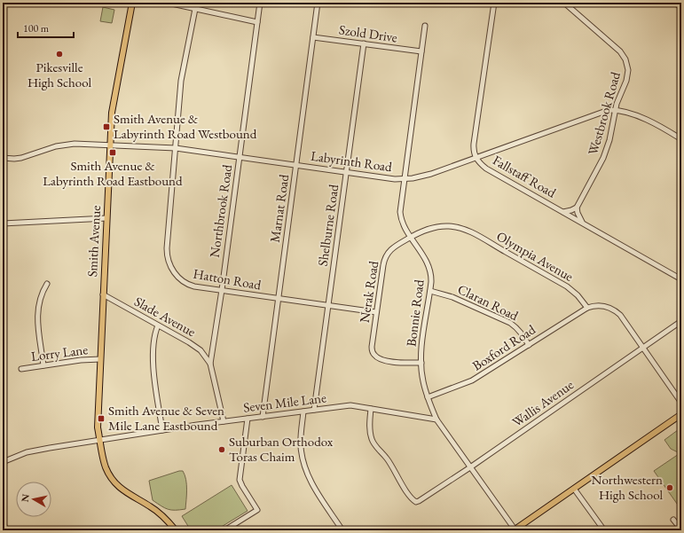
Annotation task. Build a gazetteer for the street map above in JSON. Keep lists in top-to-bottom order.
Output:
{
  "streets": {
    "main road": ["Smith Avenue"],
    "street": [
      "Szold Drive",
      "Westbrook Road",
      "Labyrinth Road",
      "Fallstaff Road",
      "Marnat Road",
      "Northbrook Road",
      "Shelburne Road",
      "Olympia Avenue",
      "Hatton Road",
      "Nerak Road",
      "Claran Road",
      "Bonnie Road",
      "Slade Avenue",
      "Boxford Road",
      "Lorry Lane",
      "Seven Mile Lane",
      "Wallis Avenue"
    ]
  },
  "crossings": [
    ["Szold Drive", "Marnat Road"],
    ["Szold Drive", "Shelburne Road"],
    ["Szold Drive", "Bonnie Road"],
    ["Westbrook Road", "Labyrinth Road"],
    ["Labyrinth Road", "Fallstaff Road"],
    ["Labyrinth Road", "Marnat Road"],
    ["Labyrinth Road", "Northbrook Road"],
    ["Labyrinth Road", "Shelburne Road"],
    ["Labyrinth Road", "Smith Avenue"],
    ["Labyrinth Road", "Hatton Road"],
    ["Labyrinth Road", "Bonnie Road"],
    ["Marnat Road", "Hatton Road"],
    ["Marnat Road", "Seven Mile Lane"],
    ["Northbrook Road", "Hatton Road"],
    ["Northbrook Road", "Slade Avenue"],
    ["Northbrook Road", "Seven Mile Lane"],
    ["Shelburne Road", "Hatton Road"],
    ["Shelburne Road", "Seven Mile Lane"],
    ["Smith Avenue", "Slade Avenue"],
    ["Smith Avenue", "Lorry Lane"],
    ["Smith Avenue", "Seven Mile Lane"],
    ["Olympia Avenue", "Nerak Road"],
    ["Olympia Avenue", "Bonnie Road"],
    ["Olympia Avenue", "Boxford Road"],
    ["Hatton Road", "Nerak Road"],
    ["Nerak Road", "Bonnie Road"],
    ["Claran Road", "Bonnie Road"],
    ["Claran Road", "Boxford Road"],
    ["Bonnie Road", "Boxford Road"],
    ["Bonnie Road", "Seven Mile Lane"],
    ["Seven Mile Lane", "Wallis Avenue"]
  ],
  "places": {
    "other": ["Pikesville High School", "Suburban Orthodox Toras Chaim", "Northwestern High School"],
    "transit": ["Smith Avenue & Labyrinth Road Westbound", "Smith Avenue & Labyrinth Road Eastbound", "Smith Avenue & Seven Mile Lane Eastbound"]
  },
  "scale_bar": "100 m",
  "north": "left"
}
